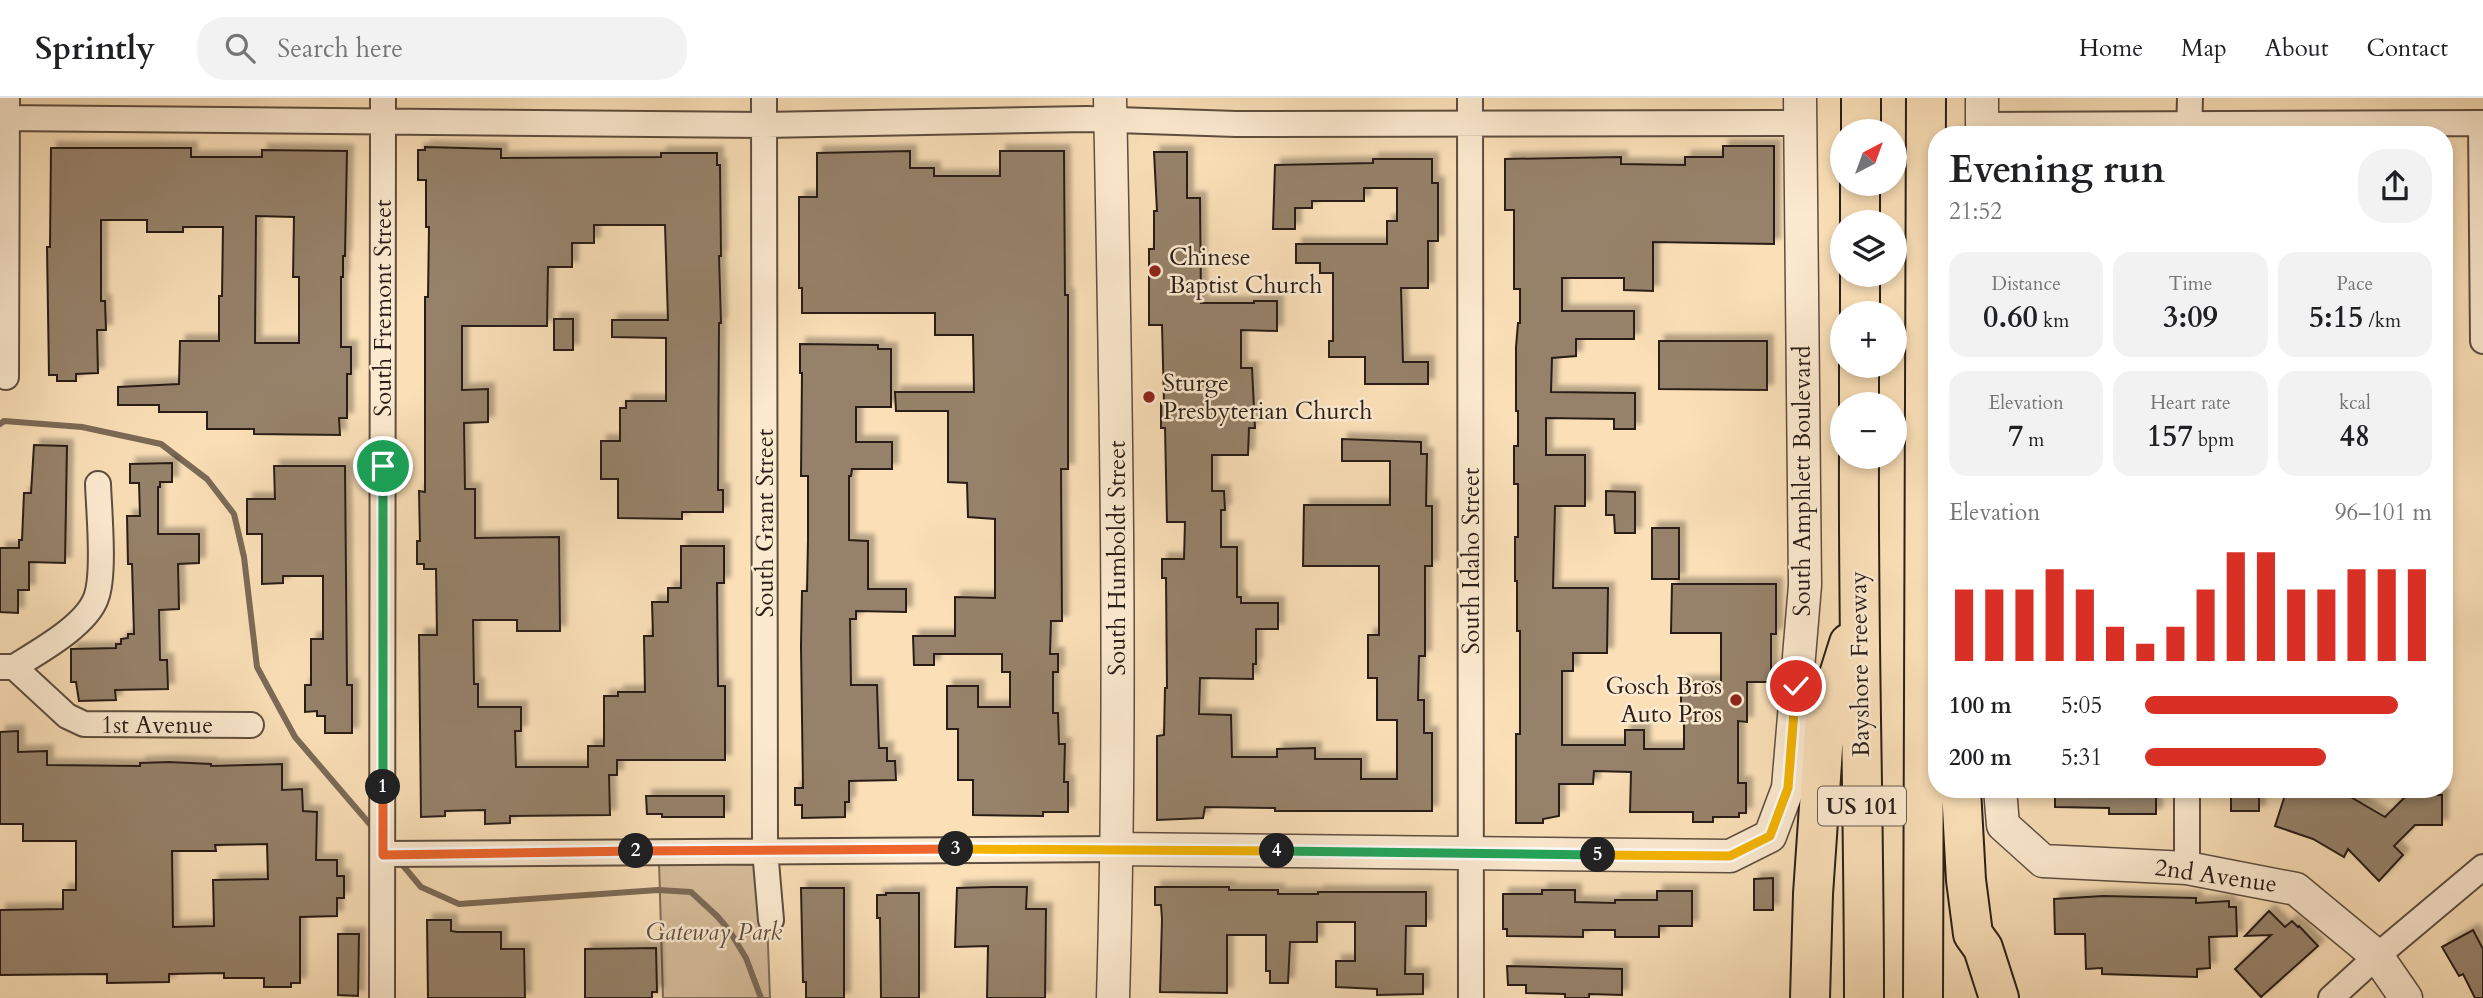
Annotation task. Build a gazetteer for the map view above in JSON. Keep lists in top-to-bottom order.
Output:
{
  "streets": {
    "highway": ["Bayshore Freeway", "US 101"],
    "street": [
      "South Fremont Street",
      "South Amphlett Boulevard",
      "South Grant Street",
      "South Humboldt Street",
      "South Idaho Street",
      "1st Avenue",
      "2nd Avenue"
    ]
  },
  "crossings": [
    ["South Amphlett Boulevard", "South Idaho Street"]
  ],
  "parks": ["Gateway Park"],
  "places": ["Chinese Baptist Church", "Sturge Presbyterian Church", "Gosch Bros Auto Pros"],
  "north": "top right",
  "page": {
    "header": "Sprintly",
    "search": "Search here",
    "nav": [
      "Home",
      "Map",
      "About",
      "Contact"
    ],
    "map_buttons": ["+", "−"],
    "heading": ["Evening run", "21:52"],
    "stats": [
      ["Distance", "0.60 km"],
      ["Time", "3:09"],
      ["Pace", "5:15 /km"],
      ["Elevation", "7 m"],
      ["Heart rate", "157 bpm"],
      ["kcal", "48"]
    ],
    "chart": ["Elevation", "96–101 m"],
    "list": [
      {
        "name": "100 m",
        "note": "5:05"
      },
      {
        "name": "200 m",
        "note": "5:31"
      }
    ],
    "pins": [
      "1",
      "3",
      "2",
      "4",
      "5"
    ]
  }
}
